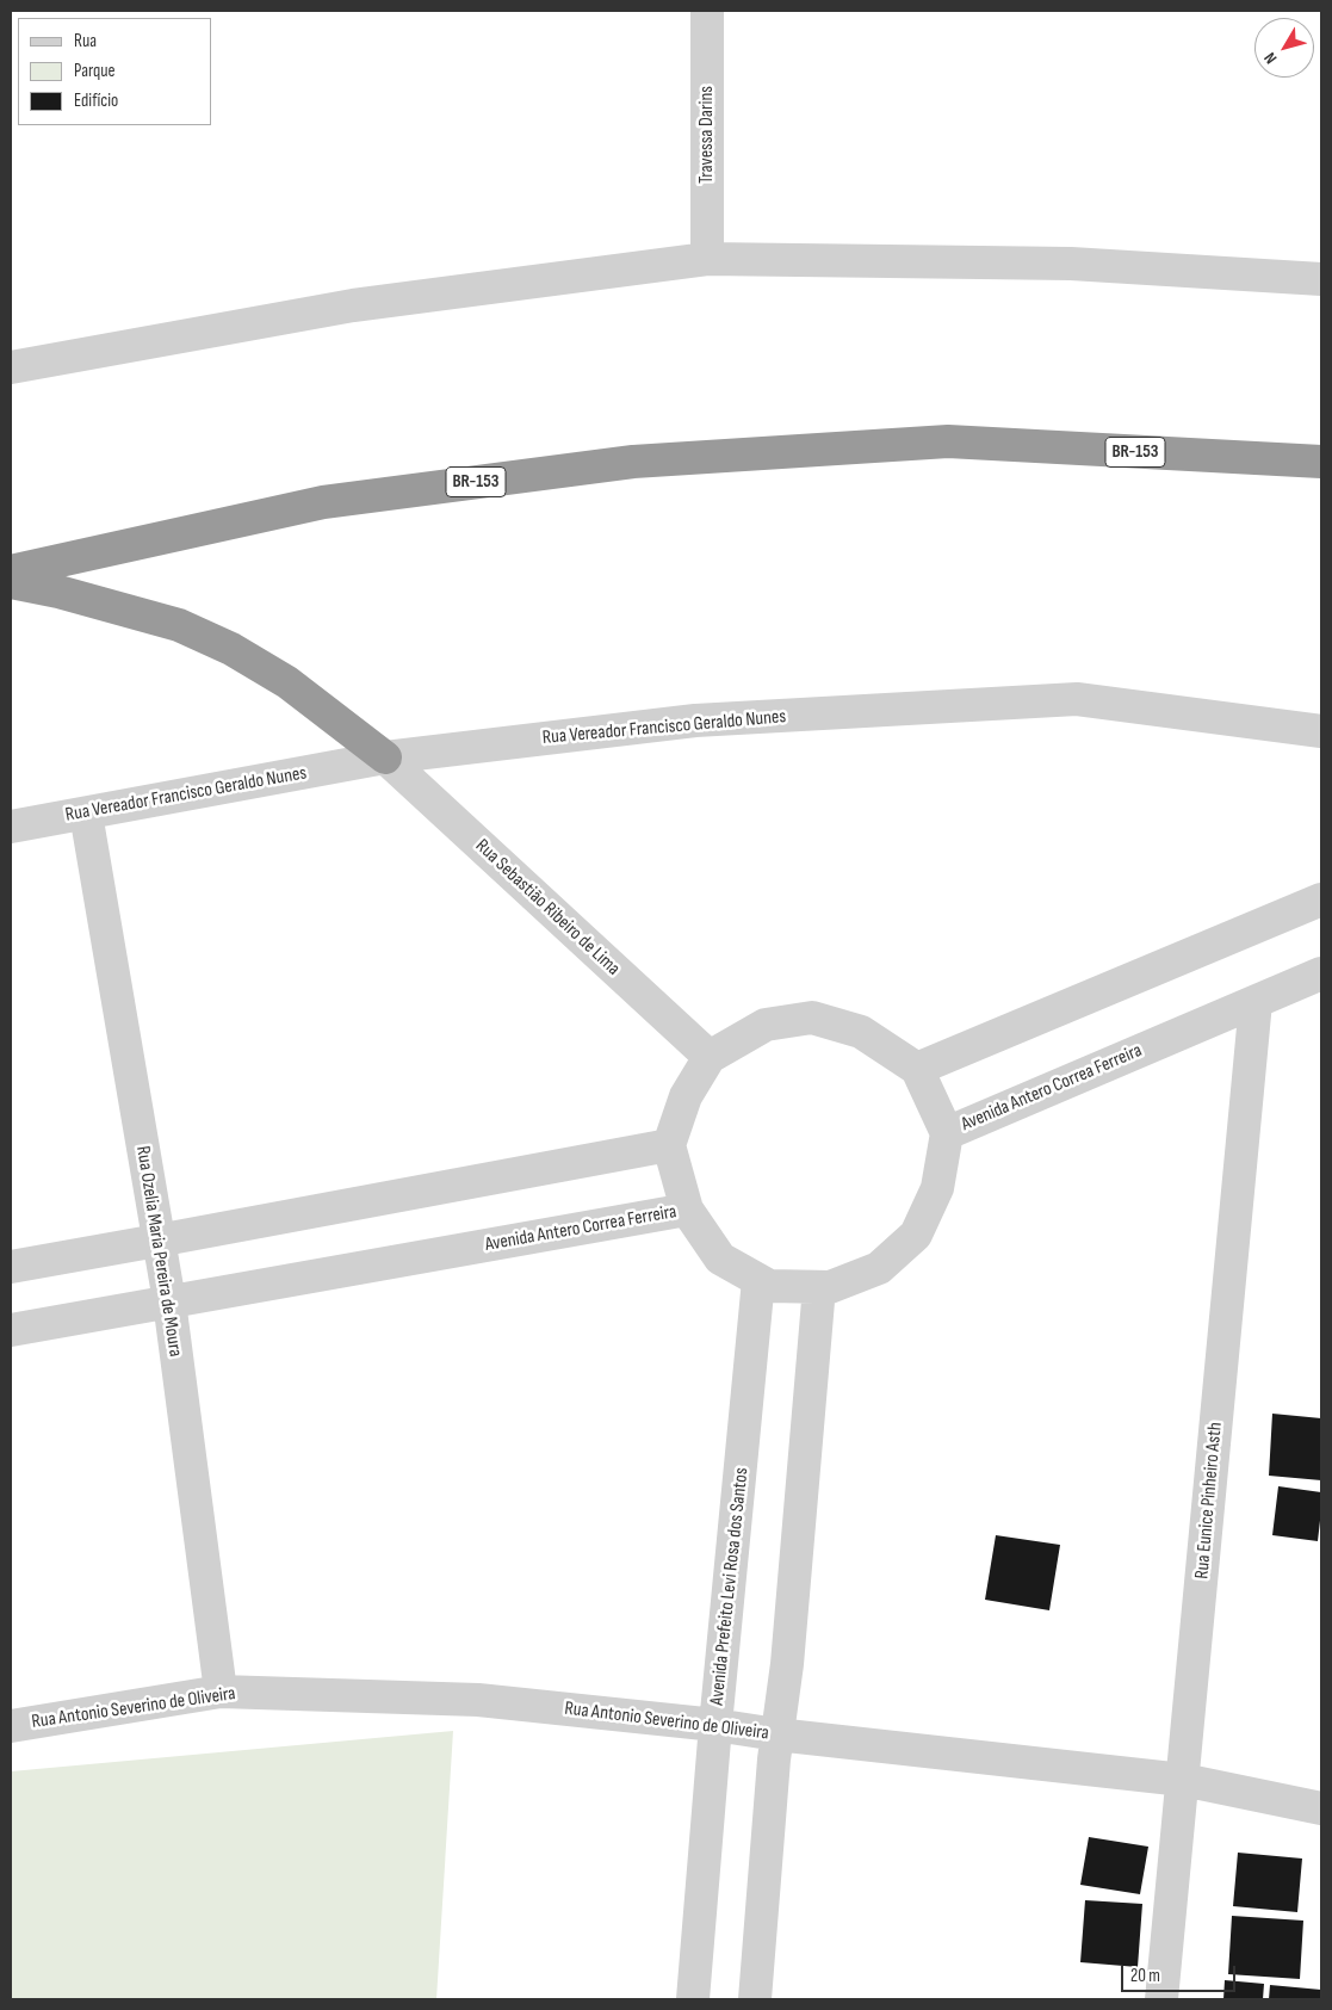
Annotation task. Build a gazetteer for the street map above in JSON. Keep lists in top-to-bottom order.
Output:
{
  "streets": {
    "highway": ["BR-153"],
    "street": [
      "Travessa Darins",
      "Rua Vereador Francisco Geraldo Nunes",
      "Rua Sebastião Ribeiro de Lima",
      "Avenida Antero Correa Ferreira",
      "Rua Ozelia Maria Pereira de Moura",
      "Rua Eunice Pinheiro Asth",
      "Avenida Prefeito Levi Rosa dos Santos",
      "Rua Antonio Severino de Oliveira"
    ]
  },
  "crossings": [
    ["Rua Vereador Francisco Geraldo Nunes", "Rua Sebastião Ribeiro de Lima"],
    ["Rua Vereador Francisco Geraldo Nunes", "Rua Ozelia Maria Pereira de Moura"],
    ["Avenida Antero Correa Ferreira", "Rua Ozelia Maria Pereira de Moura"],
    ["Avenida Antero Correa Ferreira", "Rua Eunice Pinheiro Asth"],
    ["Avenida Antero Correa Ferreira", "Avenida Prefeito Levi Rosa dos Santos"],
    ["Rua Ozelia Maria Pereira de Moura", "Rua Antonio Severino de Oliveira"],
    ["Rua Eunice Pinheiro Asth", "Rua Antonio Severino de Oliveira"],
    ["Avenida Prefeito Levi Rosa dos Santos", "Rua Antonio Severino de Oliveira"]
  ],
  "legend": ["Rua", "Parque", "Edifício"],
  "scale_bar": "20 m",
  "north": "bottom left"
}
